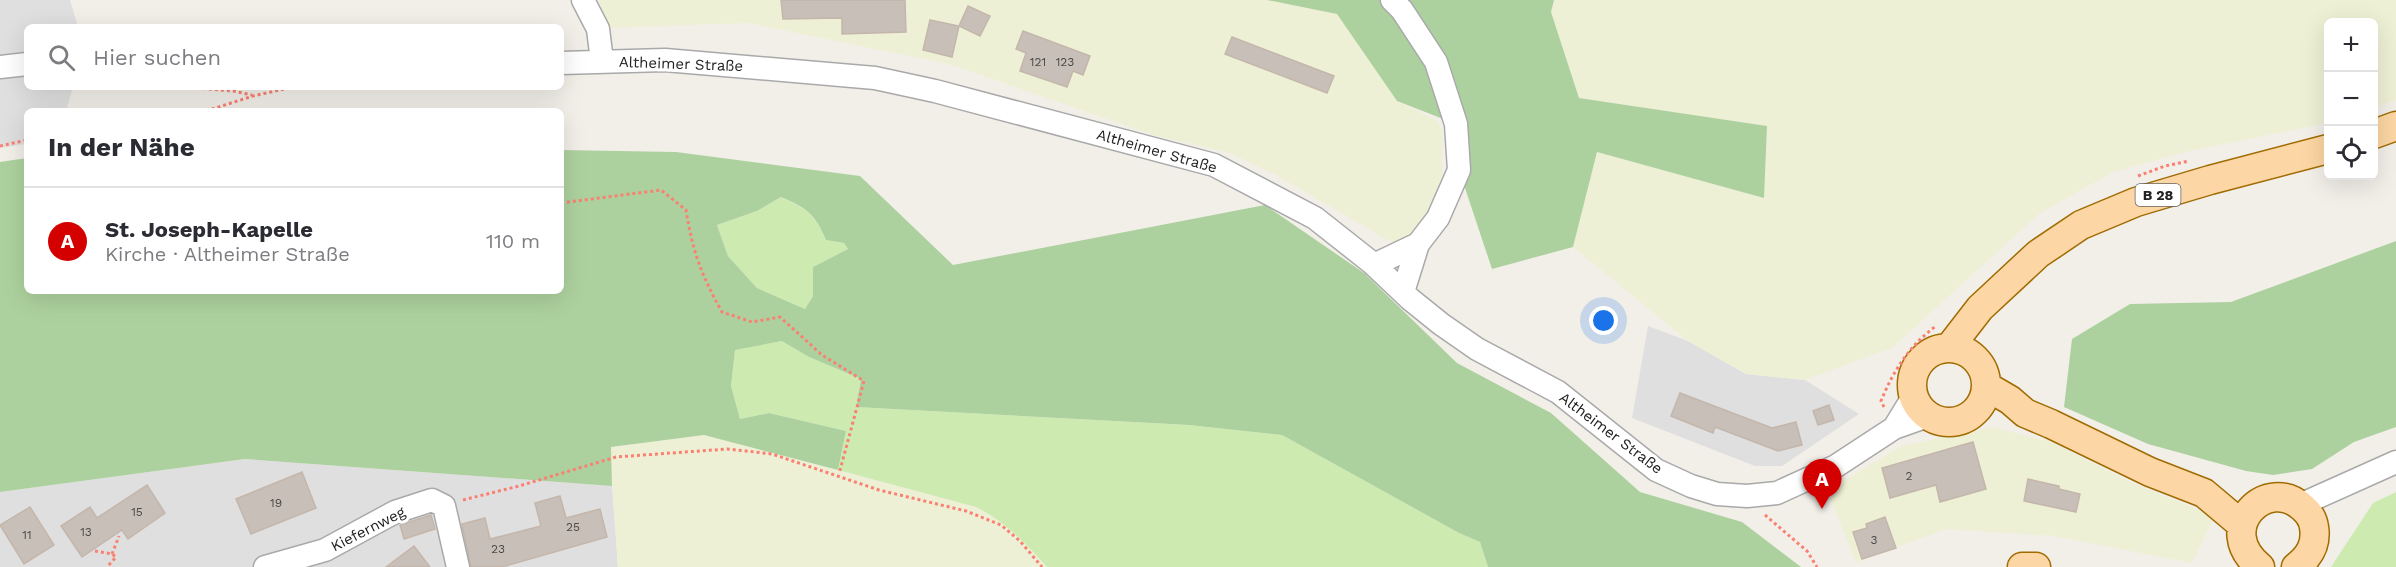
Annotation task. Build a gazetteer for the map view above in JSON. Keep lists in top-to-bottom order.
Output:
{
  "streets": {
    "main road": ["B 28"],
    "street": ["Altheimer Straße", "Kiefernweg"]
  },
  "crossings": [
    ["Altheimer Straße", "B 28"]
  ],
  "house_numbers": [
    "121",
    "123",
    "2",
    "19",
    "15",
    "25",
    "13",
    "11",
    "3",
    "23"
  ],
  "page": {
    "map_buttons": ["+", "−"],
    "search": "Hier suchen",
    "heading": "In der Nähe",
    "list": [
      {
        "mark": "A",
        "name": "St. Joseph-Kapelle",
        "note": "Kirche · Altheimer Straße",
        "value": "110 m"
      }
    ],
    "pins": "A"
  }
}
